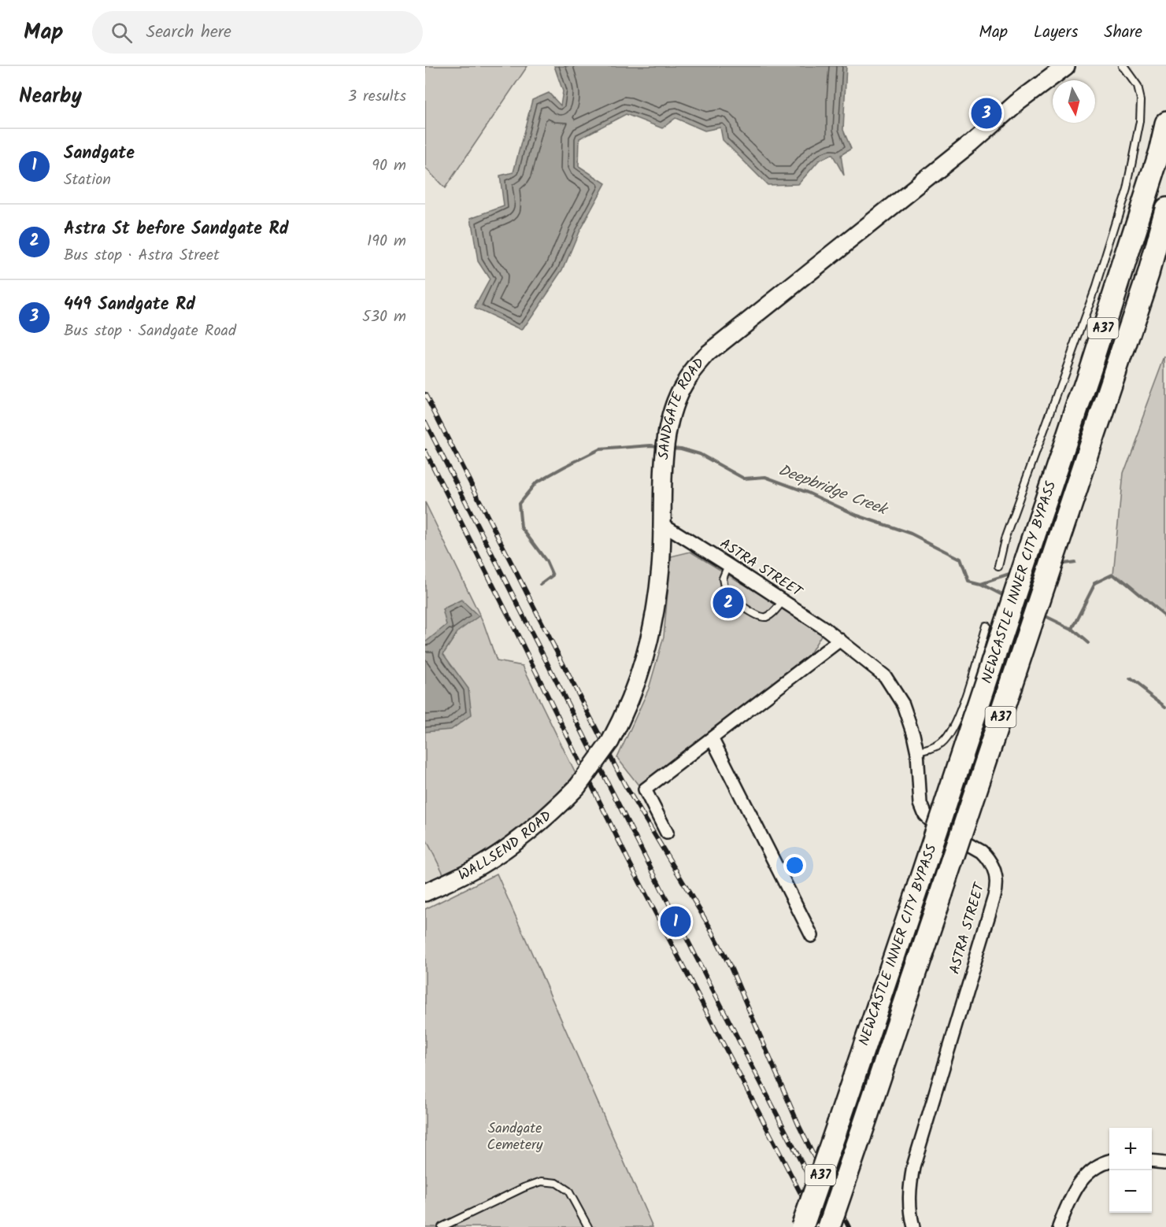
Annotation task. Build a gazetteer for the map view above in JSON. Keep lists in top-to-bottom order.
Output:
{
  "streets": {
    "highway": ["A37", "NEWCASTLE INNER CITY BYPASS"],
    "main road": ["SANDGATE ROAD", "WALLSEND ROAD"],
    "street": ["ASTRA STREET"]
  },
  "crossings": [
    ["SANDGATE ROAD", "ASTRA STREET"],
    ["SANDGATE ROAD", "WALLSEND ROAD"]
  ],
  "water": ["Deepbridge Creek"],
  "parks": ["Sandgate Cemetery"],
  "north": "bottom",
  "page": {
    "header": "Map",
    "search": "Search here",
    "nav": ["Map", "Layers", "Share"],
    "heading": ["Nearby", "3 results"],
    "pins": ["3", "2", "1"],
    "list": [
      {
        "mark": "1",
        "name": "Sandgate",
        "note": "Station",
        "value": "90 m"
      },
      {
        "mark": "2",
        "name": "Astra St before Sandgate Rd",
        "note": "Bus stop · Astra Street",
        "value": "190 m"
      },
      {
        "mark": "3",
        "name": "449 Sandgate Rd",
        "note": "Bus stop · Sandgate Road",
        "value": "530 m"
      }
    ],
    "map_buttons": ["+", "−"]
  }
}
